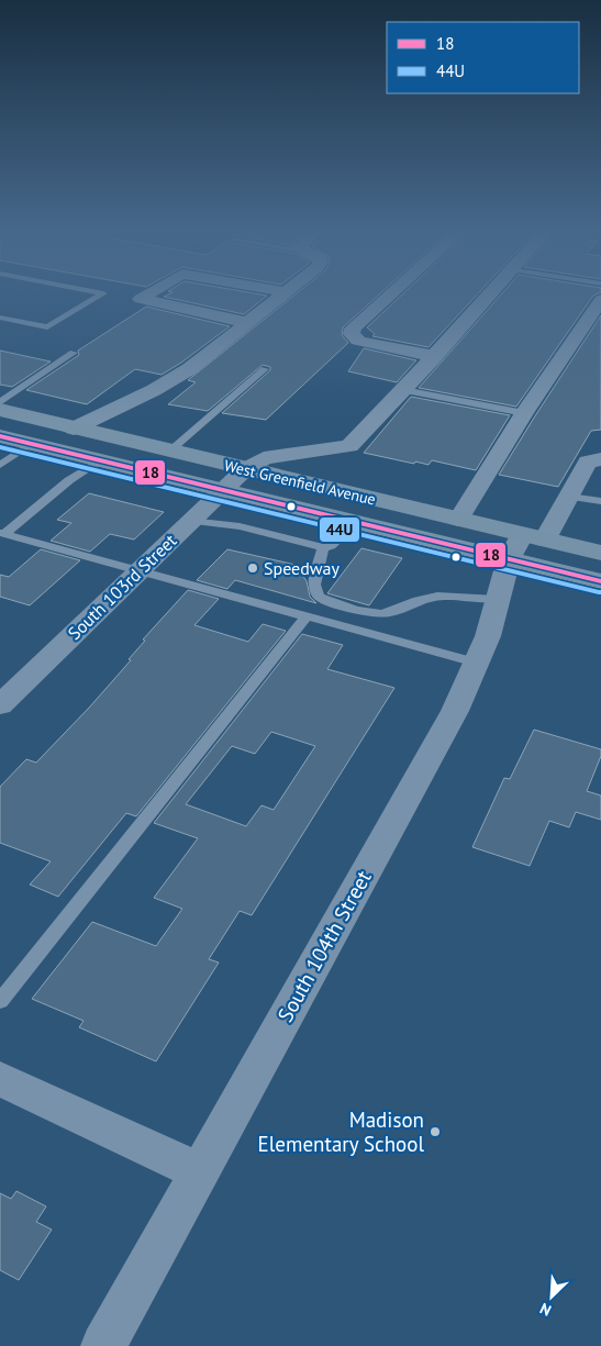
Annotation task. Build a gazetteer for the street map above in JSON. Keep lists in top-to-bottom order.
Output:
{
  "streets": {
    "main road": ["West Greenfield Avenue"],
    "street": ["South 103rd Street", "South 104th Street"]
  },
  "crossings": [
    ["West Greenfield Avenue", "South 103rd Street"],
    ["West Greenfield Avenue", "South 104th Street"]
  ],
  "places": ["Speedway", "Madison Elementary School"],
  "lines": ["transit line 18", "transit line 44U"],
  "legend": ["18", "44U"],
  "north": "bottom left"
}
